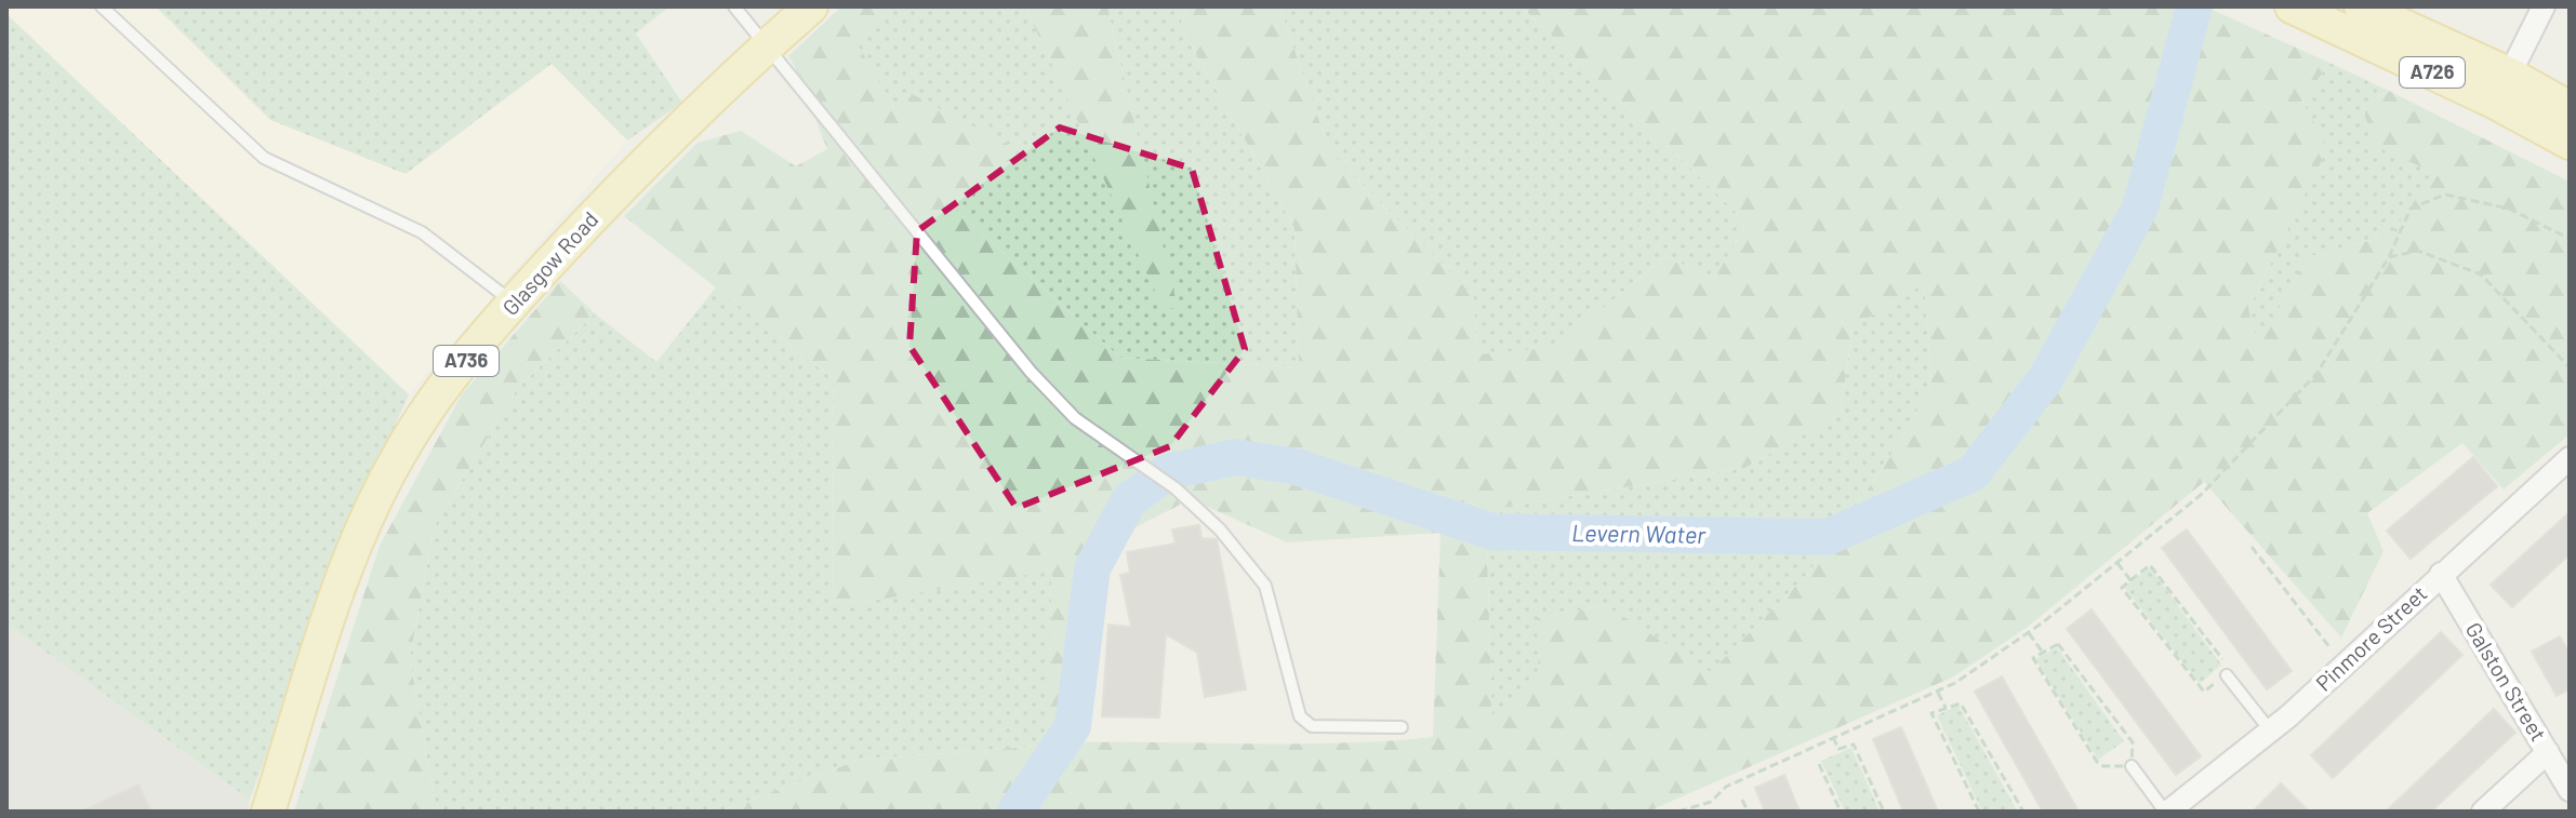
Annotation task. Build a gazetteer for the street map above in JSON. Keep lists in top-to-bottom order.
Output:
{
  "streets": {
    "main road": ["A726", "Glasgow Road", "A736"],
    "street": ["Pinmore Street", "Galston Street"]
  },
  "crossings": [
    ["Pinmore Street", "Galston Street"]
  ],
  "water": ["Levern Water"]
}
